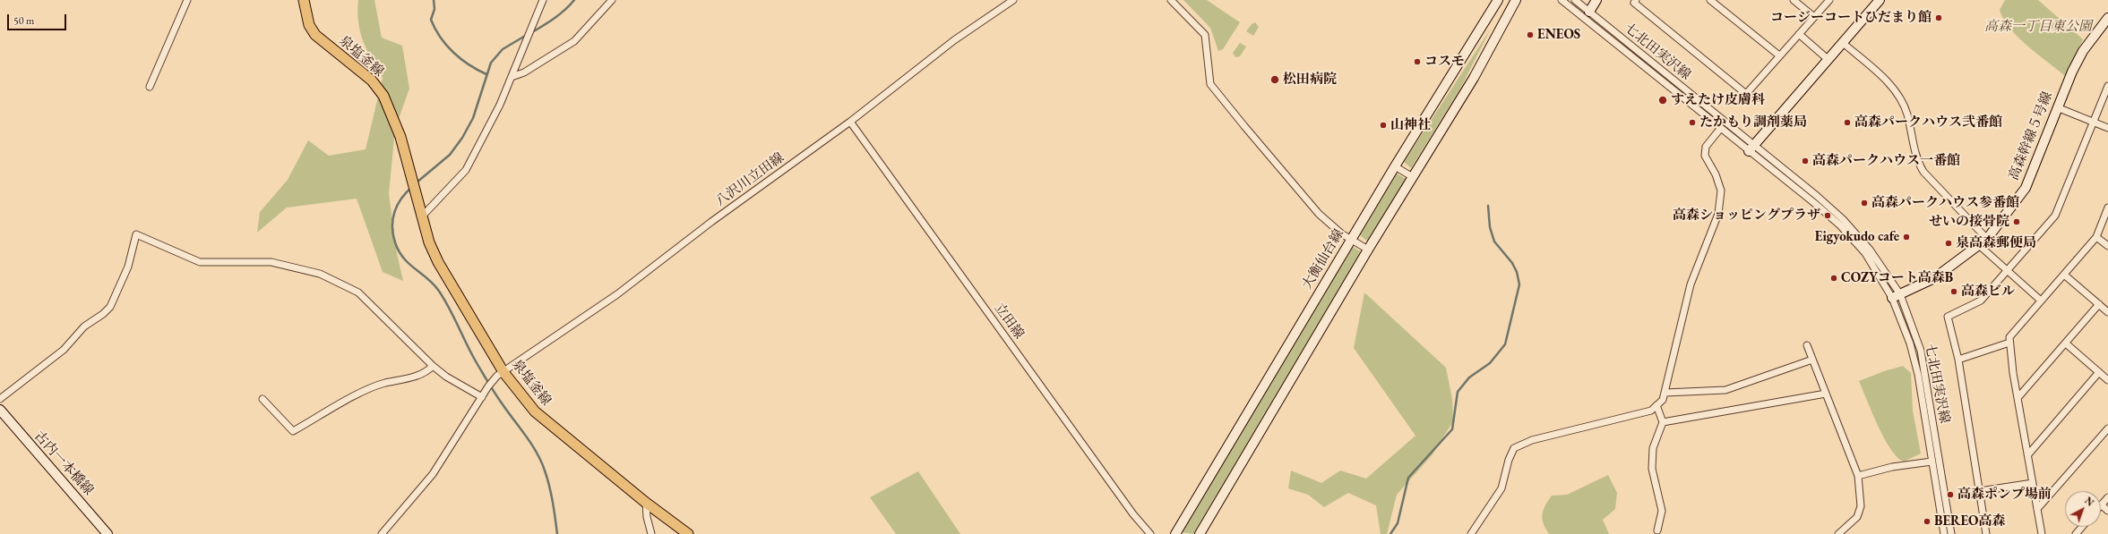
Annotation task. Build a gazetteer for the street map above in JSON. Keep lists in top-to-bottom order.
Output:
{
  "streets": {
    "main road": [
      "泉塩釜線",
      "高森幹線５号線",
      "大衡仙台線",
      "古内一本橋線"
    ],
    "street": ["七北田実沢線", "八沢川立田線", "立田線"]
  },
  "crossings": [
    ["七北田実沢線", "高森幹線５号線"],
    ["泉塩釜線", "八沢川立田線"],
    ["八沢川立田線", "立田線"]
  ],
  "parks": ["高森一丁目東公園"],
  "places": [
    "コージーコートひだまり館",
    "ENEOS",
    "コスモ",
    "松田病院",
    "すえたけ皮膚科",
    "たかもり調剤薬局",
    "高森パークハウス弐番館",
    "山神社",
    "高森パークハウス一番館",
    "高森パークハウス参番館",
    "高森ショッピングプラザ",
    "せいの接骨院",
    "Eigyokudo cafe",
    "泉高森郵便局",
    "COZYコート高森B",
    "高森ビル",
    "高森ポンプ場前",
    "BEREO高森"
  ],
  "scale_bar": "50 m",
  "north": "top right"
}
